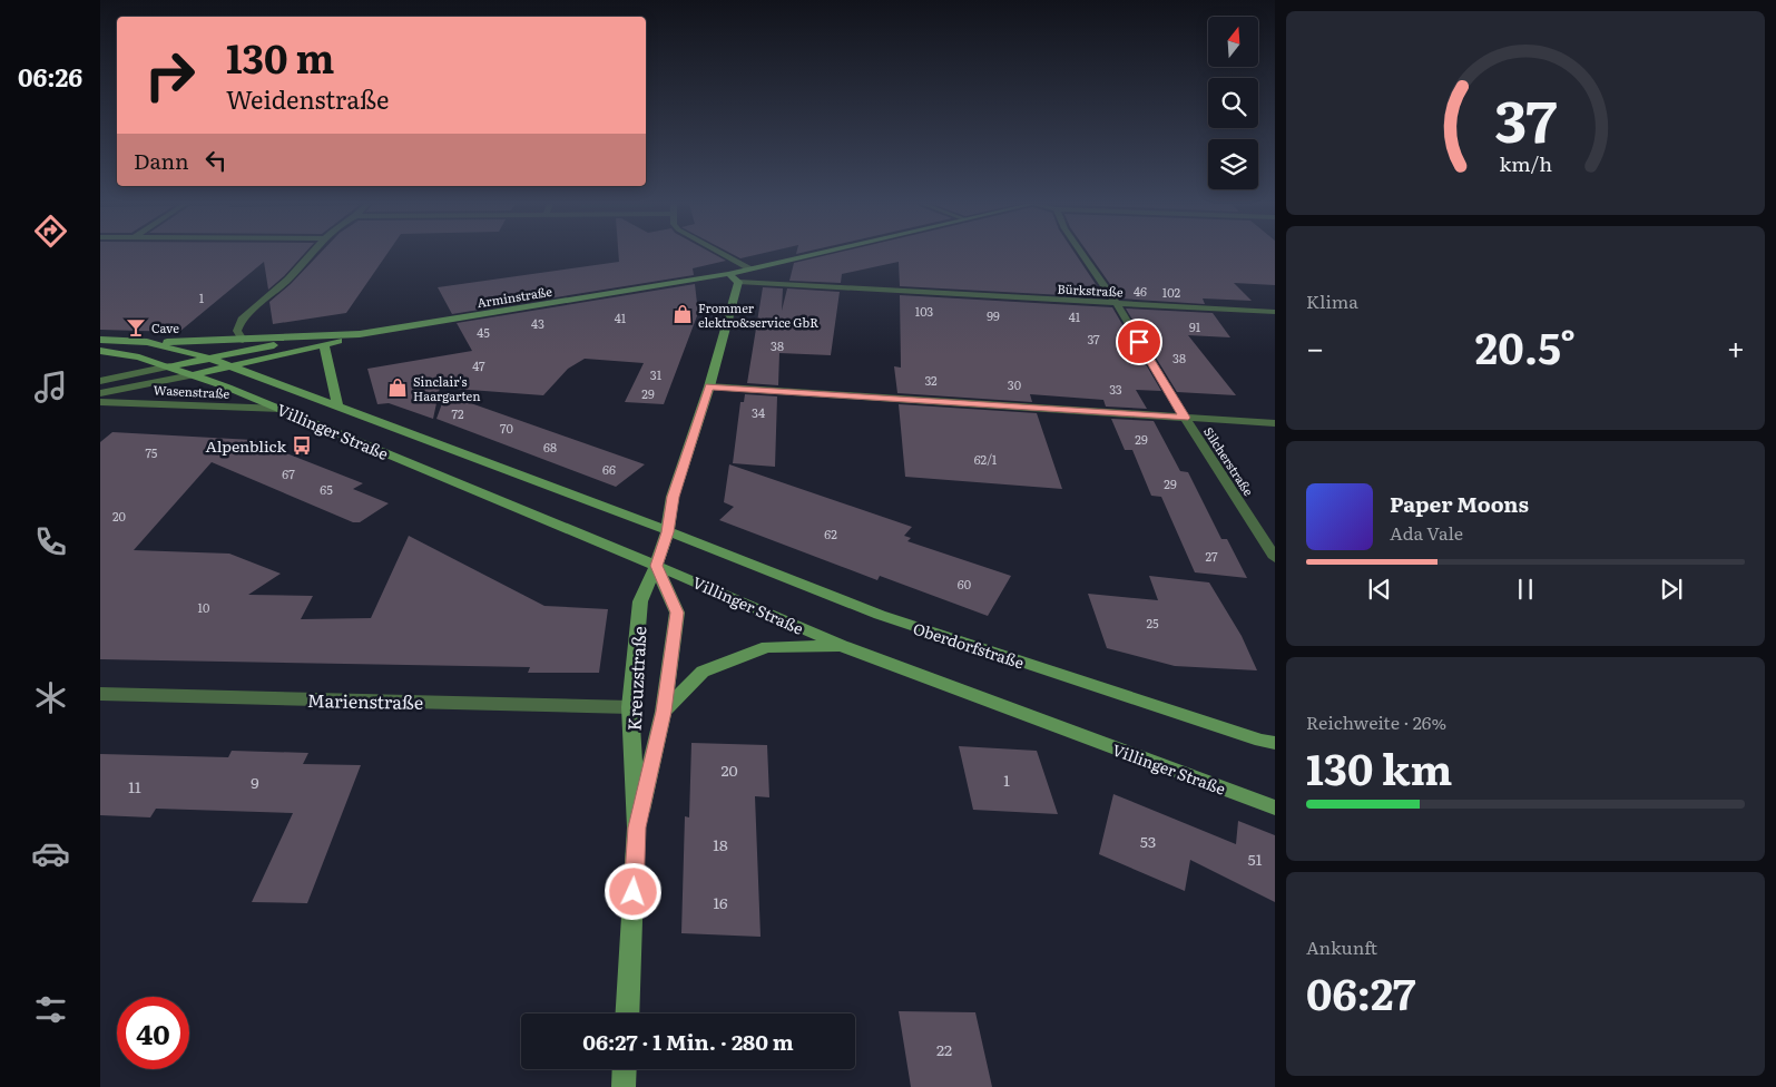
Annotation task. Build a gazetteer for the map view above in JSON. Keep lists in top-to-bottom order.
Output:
{
  "streets": {
    "street": [
      "Bürkstraße",
      "Arminstraße",
      "Wasenstraße",
      "Villinger Straße",
      "Silcherstraße",
      "Oberdorfstraße",
      "Kreuzstraße",
      "Marienstraße"
    ]
  },
  "crossings": [
    ["Bürkstraße", "Silcherstraße"],
    ["Bürkstraße", "Kreuzstraße"],
    ["Arminstraße", "Wasenstraße"],
    ["Arminstraße", "Villinger Straße"],
    ["Wasenstraße", "Villinger Straße"],
    ["Villinger Straße", "Oberdorfstraße"],
    ["Villinger Straße", "Kreuzstraße"],
    ["Oberdorfstraße", "Kreuzstraße"],
    ["Kreuzstraße", "Marienstraße"]
  ],
  "places": {
    "shop": ["Frommer elektro&service GbR", "Sinclair's Haargarten"],
    "bar": ["Cave"],
    "bus stop": ["Alpenblick"]
  },
  "house_numbers": [
    "46",
    "102",
    "1",
    "103",
    "99",
    "41",
    "41",
    "43",
    "91",
    "45",
    "37",
    "38",
    "38",
    "47",
    "31",
    "32",
    "30",
    "33",
    "29",
    "34",
    "72",
    "70",
    "29",
    "68",
    "75",
    "62/1",
    "66",
    "67",
    "29",
    "65",
    "20",
    "62",
    "27",
    "60",
    "10",
    "25",
    "20",
    "1",
    "9",
    "11",
    "53",
    "18",
    "51",
    "16",
    "22"
  ],
  "north": "top",
  "page": {
    "tabs": "06:26",
    "turn": ["130 m", "Weidenstraße"],
    "then": "Dann",
    "tile": [
      "Klima",
      ["Reichweite · 26%", "130 km"],
      ["Ankunft", "06:27"]
    ],
    "heat": ["−", "20.5°", "+"],
    "song": ["Paper Moons", "Ada Vale"],
    "limit": "40",
    "trip": "06:27 · 1 Min. · 280 m",
    "gauge": ["37", "km/h"]
  }
}
